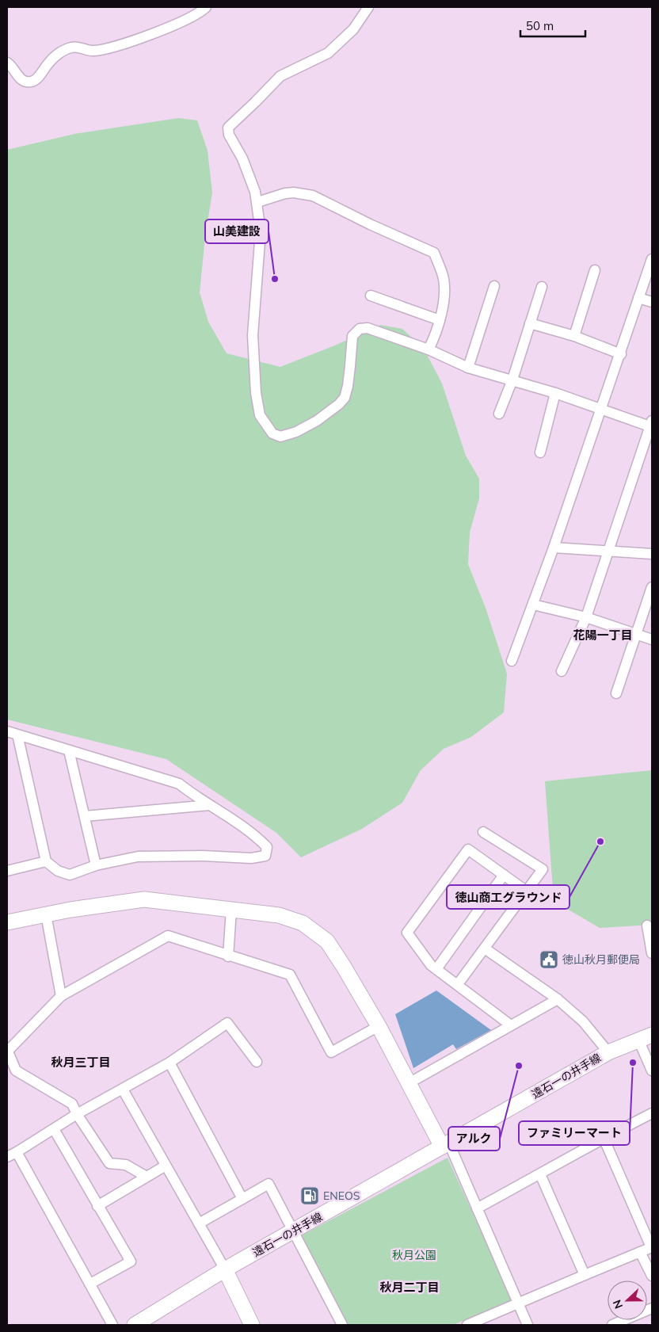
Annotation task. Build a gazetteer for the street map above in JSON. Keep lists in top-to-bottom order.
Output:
{
  "streets": {
    "street": ["遠石一の井手線"]
  },
  "districts": ["花陽一丁目", "秋月三丁目", "秋月二丁目"],
  "parks": ["秋月公園"],
  "places": {
    "other": [
      "山美建設",
      "徳山商工グラウンド",
      "ファミリーマート",
      "アルク"
    ],
    "public building": ["徳山秋月郵便局"],
    "fuel station": ["ENEOS"]
  },
  "scale_bar": "50 m",
  "north": "left"
}
